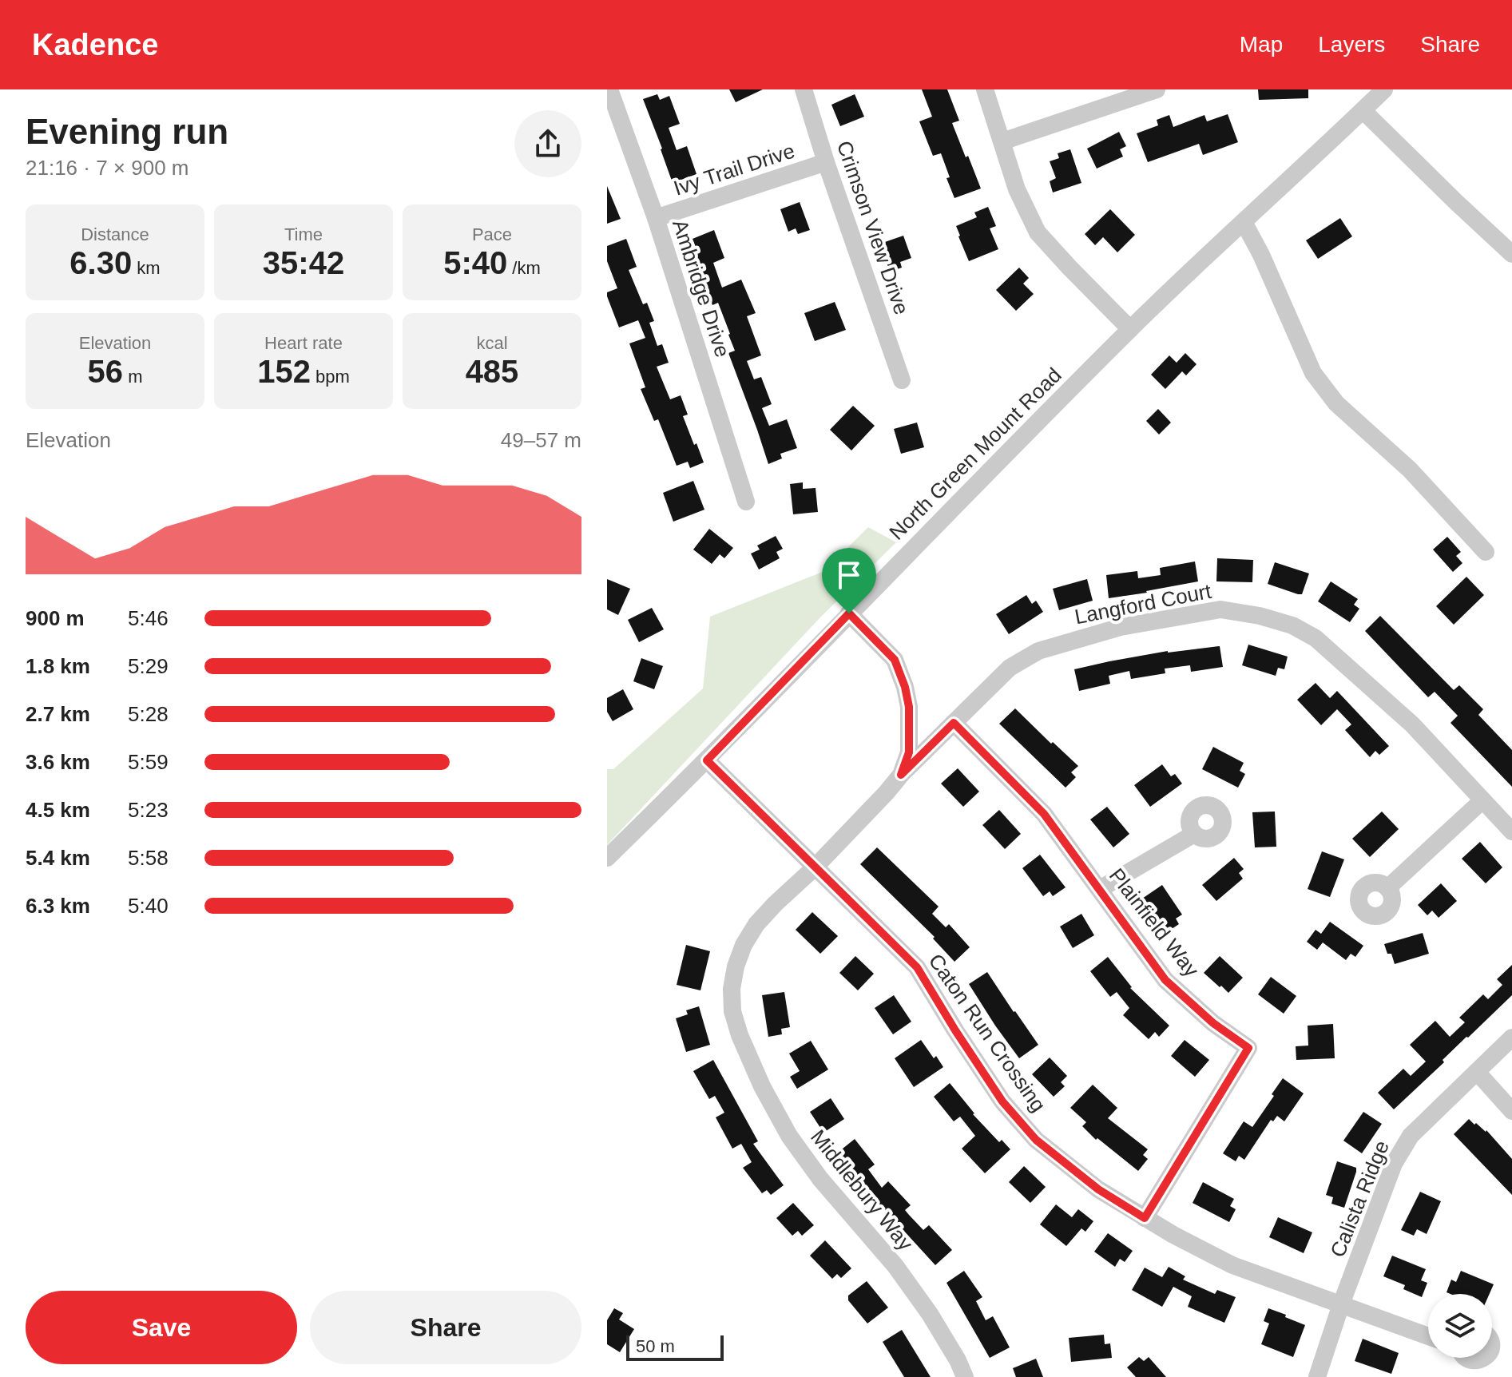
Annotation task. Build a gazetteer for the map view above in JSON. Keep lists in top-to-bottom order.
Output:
{
  "streets": {
    "street": [
      "Ivy Trail Drive",
      "Crimson View Drive",
      "Ambridge Drive",
      "North Green Mount Road",
      "Langford Court",
      "Plainfield Way",
      "Caton Run Crossing",
      "Middlebury Way",
      "Calista Ridge"
    ]
  },
  "crossings": [
    ["Ivy Trail Drive", "Crimson View Drive"],
    ["Ivy Trail Drive", "Ambridge Drive"],
    ["North Green Mount Road", "Caton Run Crossing"],
    ["North Green Mount Road", "Middlebury Way"],
    ["Langford Court", "Plainfield Way"],
    ["Langford Court", "Middlebury Way"],
    ["Plainfield Way", "Caton Run Crossing"],
    ["Caton Run Crossing", "Middlebury Way"],
    ["Caton Run Crossing", "Calista Ridge"]
  ],
  "scale_bar": "50 m",
  "page": {
    "header": "Kadence",
    "nav": ["Map", "Layers", "Share"],
    "heading": ["Evening run", "21:16 · 7 × 900 m"],
    "stats": [
      ["Distance", "6.30 km"],
      ["Time", "35:42"],
      ["Pace", "5:40 /km"],
      ["Elevation", "56 m"],
      ["Heart rate", "152 bpm"],
      ["kcal", "485"]
    ],
    "chart": ["Elevation", "49–57 m"],
    "list": [
      {
        "name": "900 m",
        "note": "5:46"
      },
      {
        "name": "1.8 km",
        "note": "5:29"
      },
      {
        "name": "2.7 km",
        "note": "5:28"
      },
      {
        "name": "3.6 km",
        "note": "5:59"
      },
      {
        "name": "4.5 km",
        "note": "5:23"
      },
      {
        "name": "5.4 km",
        "note": "5:58"
      },
      {
        "name": "6.3 km",
        "note": "5:40"
      }
    ],
    "buttons": ["Save", "Share"],
    "scale": "50 m"
  }
}
